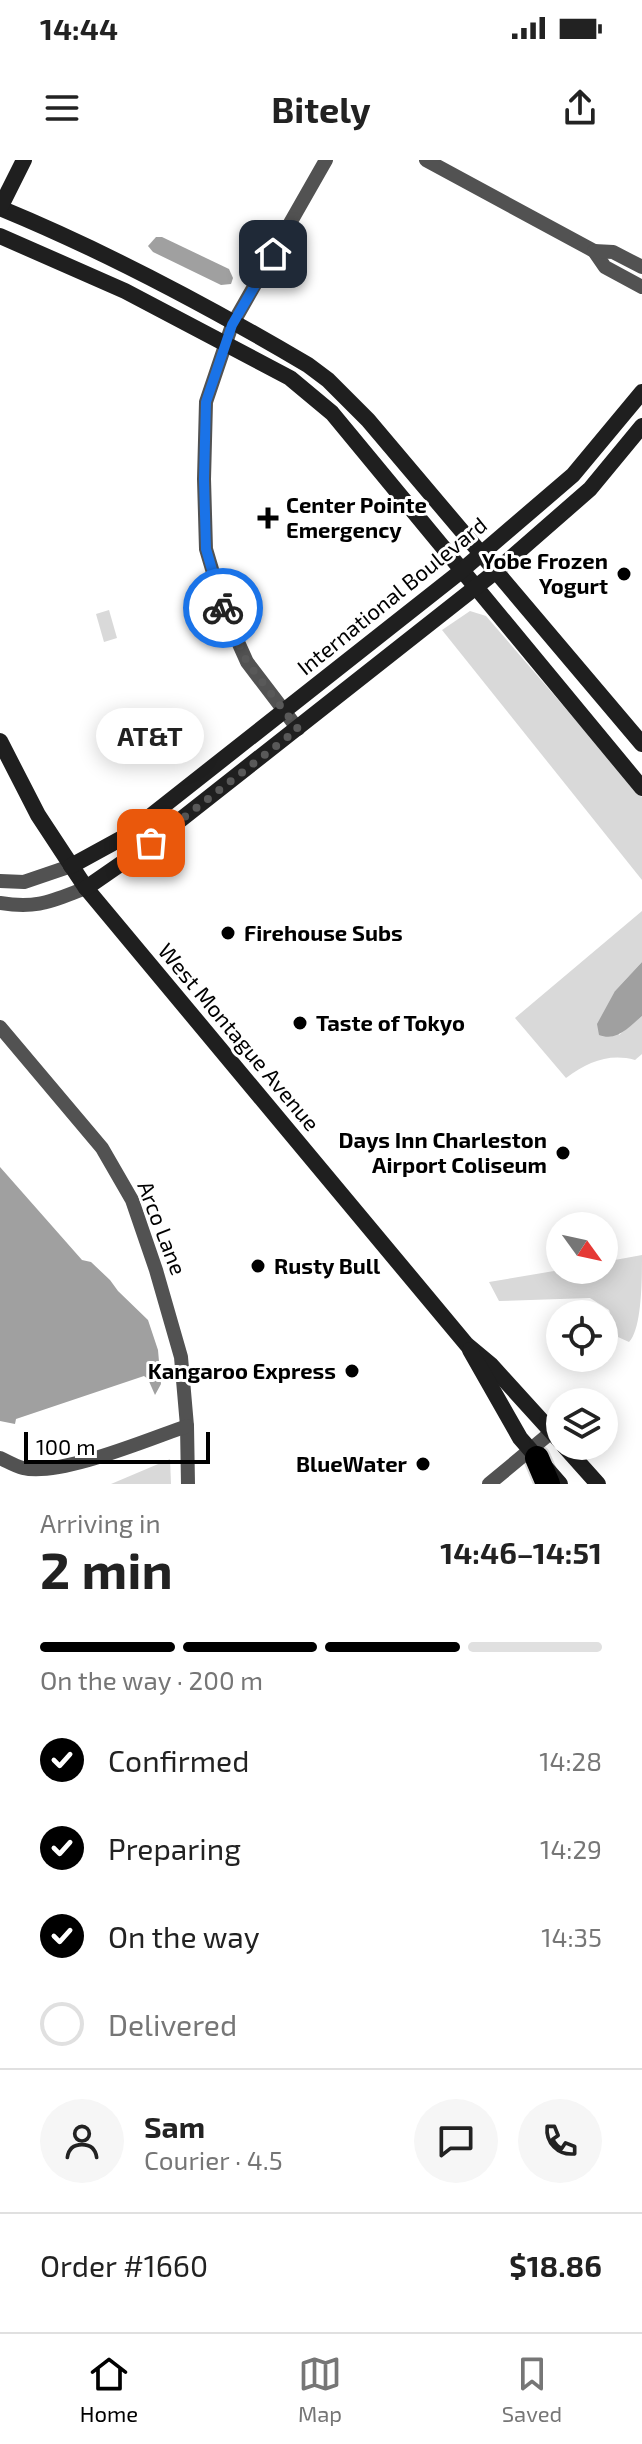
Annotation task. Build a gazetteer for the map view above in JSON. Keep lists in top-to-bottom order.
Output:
{
  "streets": {
    "main road": ["International Boulevard", "West Montague Avenue"],
    "street": ["Arco Lane"]
  },
  "crossings": [
    ["International Boulevard", "West Montague Avenue"]
  ],
  "places": {
    "health": ["Center Pointe Emergency"],
    "other": [
      "Yobe Frozen Yogurt",
      "AT&T",
      "Firehouse Subs",
      "Taste of Tokyo",
      "Days Inn Charleston Airport Coliseum",
      "Rusty Bull",
      "Kangaroo Express",
      "BlueWater"
    ]
  },
  "scale_bar": "100 m",
  "north": "bottom right",
  "page": {
    "status": "14:44",
    "header": "Bitely",
    "bubble": "AT&T",
    "scale": "100 m",
    "heading": ["2 min", "Arriving in", "14:46–14:51"],
    "panel": [
      "Sam",
      "Courier · 4.5",
      "Order #1660",
      "$18.86"
    ],
    "bar": "On the way · 200 m",
    "list": [
      ["Confirmed", "14:28"],
      ["Preparing", "14:29"],
      ["On the way", "14:35"],
      "Delivered"
    ],
    "tabs": ["Home", "Map", "Saved"]
  }
}
